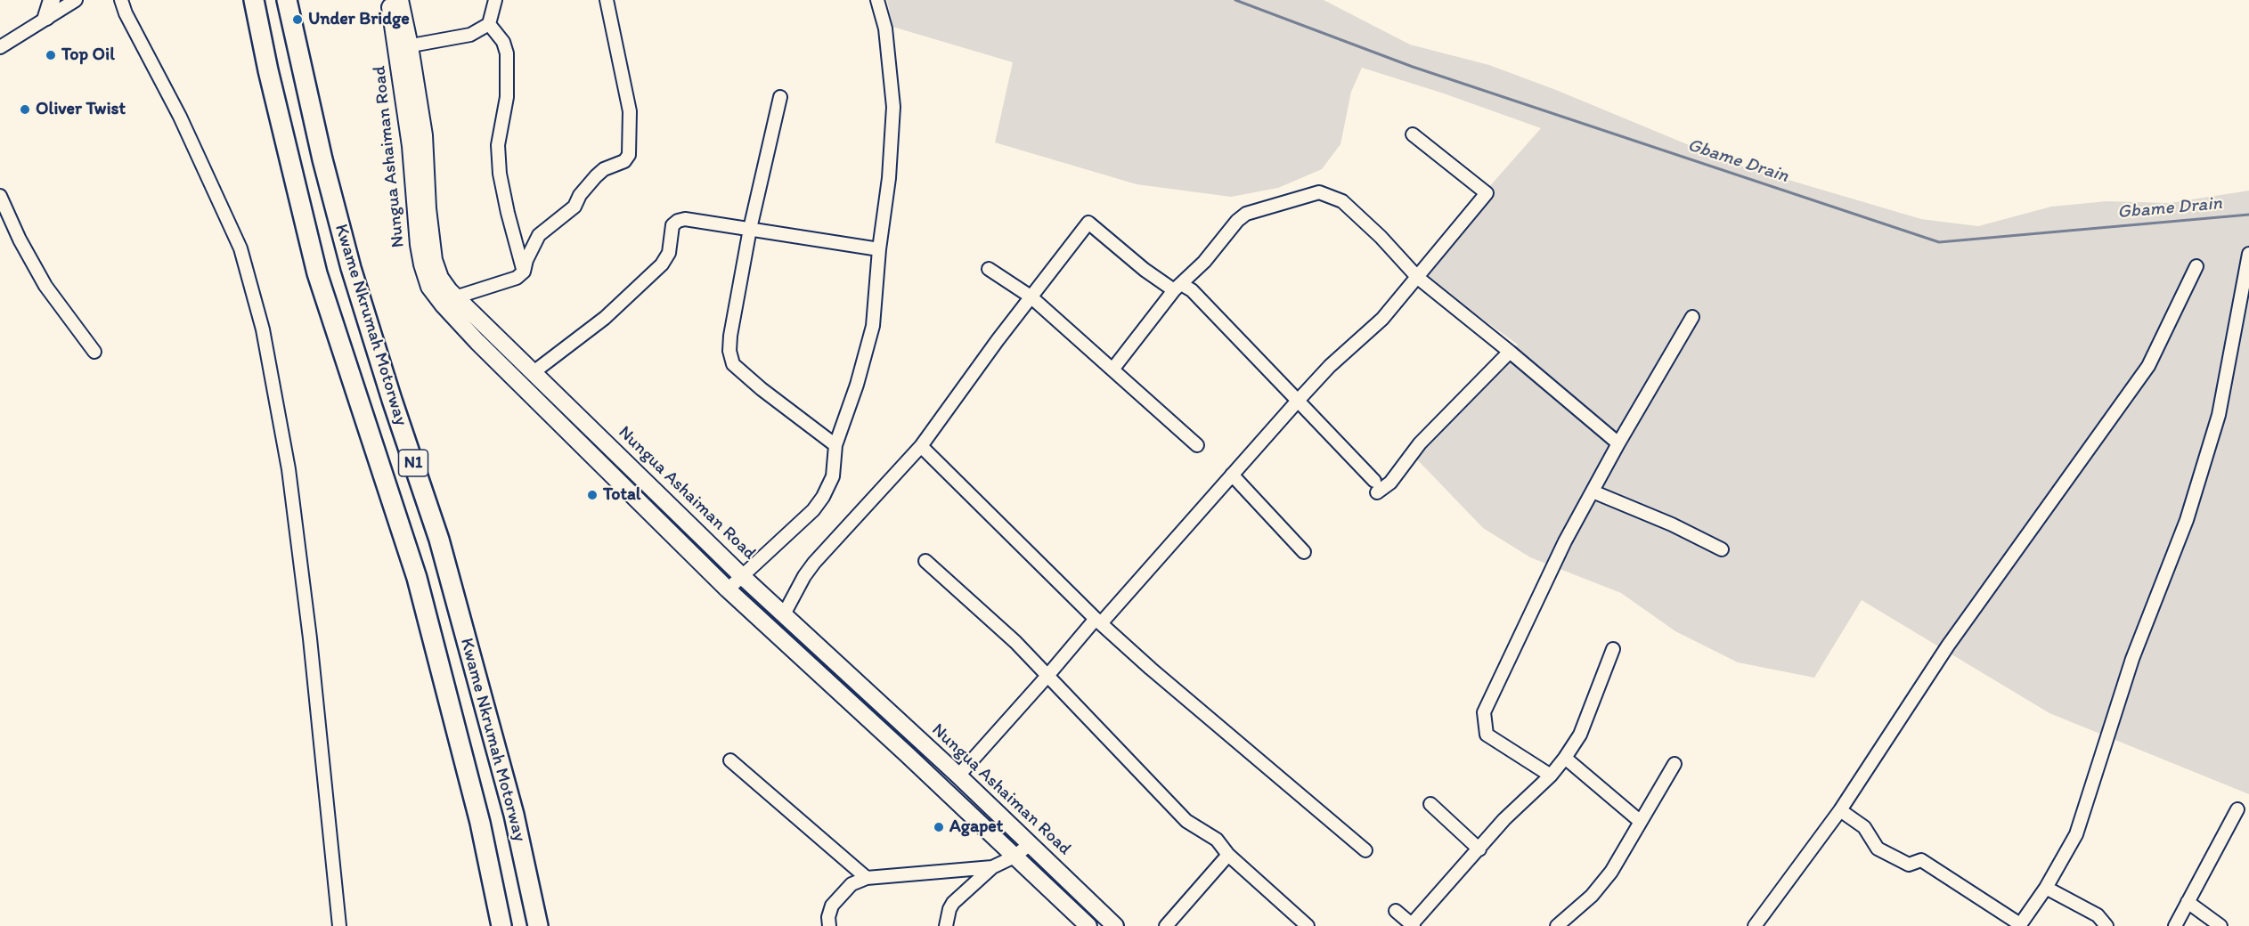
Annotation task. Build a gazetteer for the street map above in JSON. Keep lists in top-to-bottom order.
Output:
{
  "streets": {
    "highway": ["Kwame Nkrumah Motorway", "N1"],
    "main road": ["Nungua Ashaiman Road"]
  },
  "water": ["Gbame Drain"],
  "places": [
    "Under Bridge",
    "Top Oil",
    "Oliver Twist",
    "Total",
    "Agapet"
  ]
}
